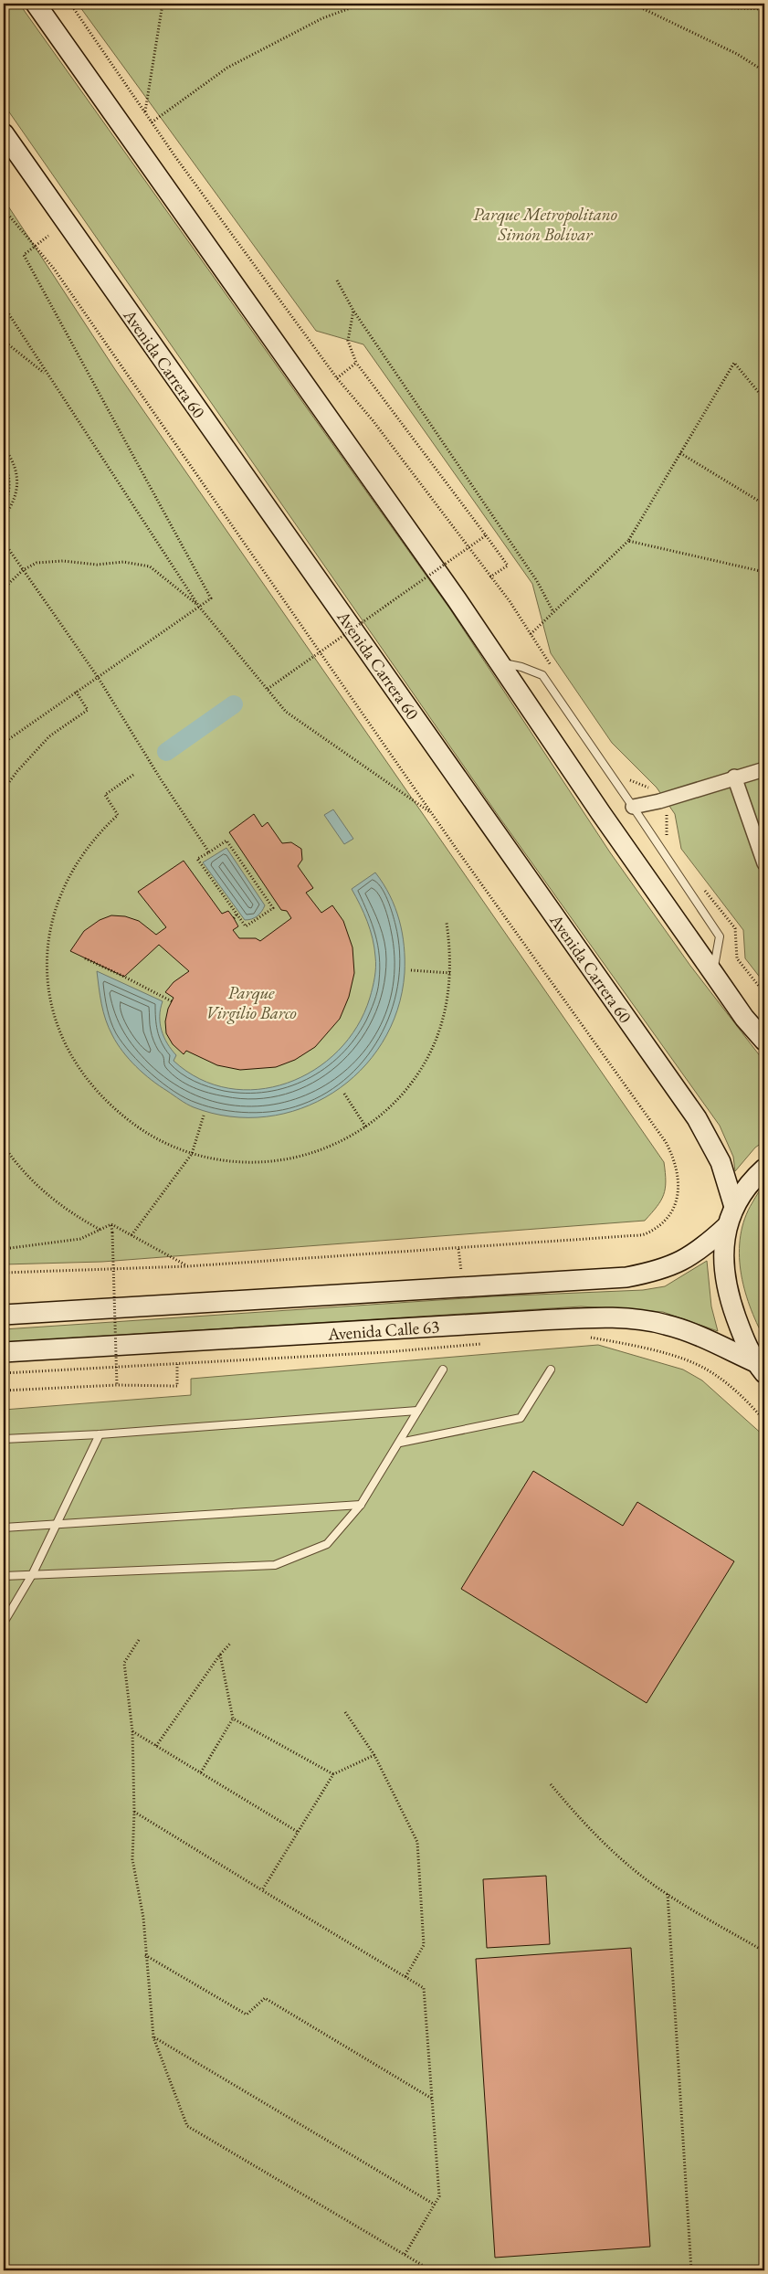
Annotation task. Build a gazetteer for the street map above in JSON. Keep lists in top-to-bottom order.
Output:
{
  "streets": {
    "main road": ["Avenida Carrera 60", "Avenida Calle 63"]
  },
  "parks": ["Parque Metropolitano Simón Bolívar", "Parque Virgilio Barco"]
}
